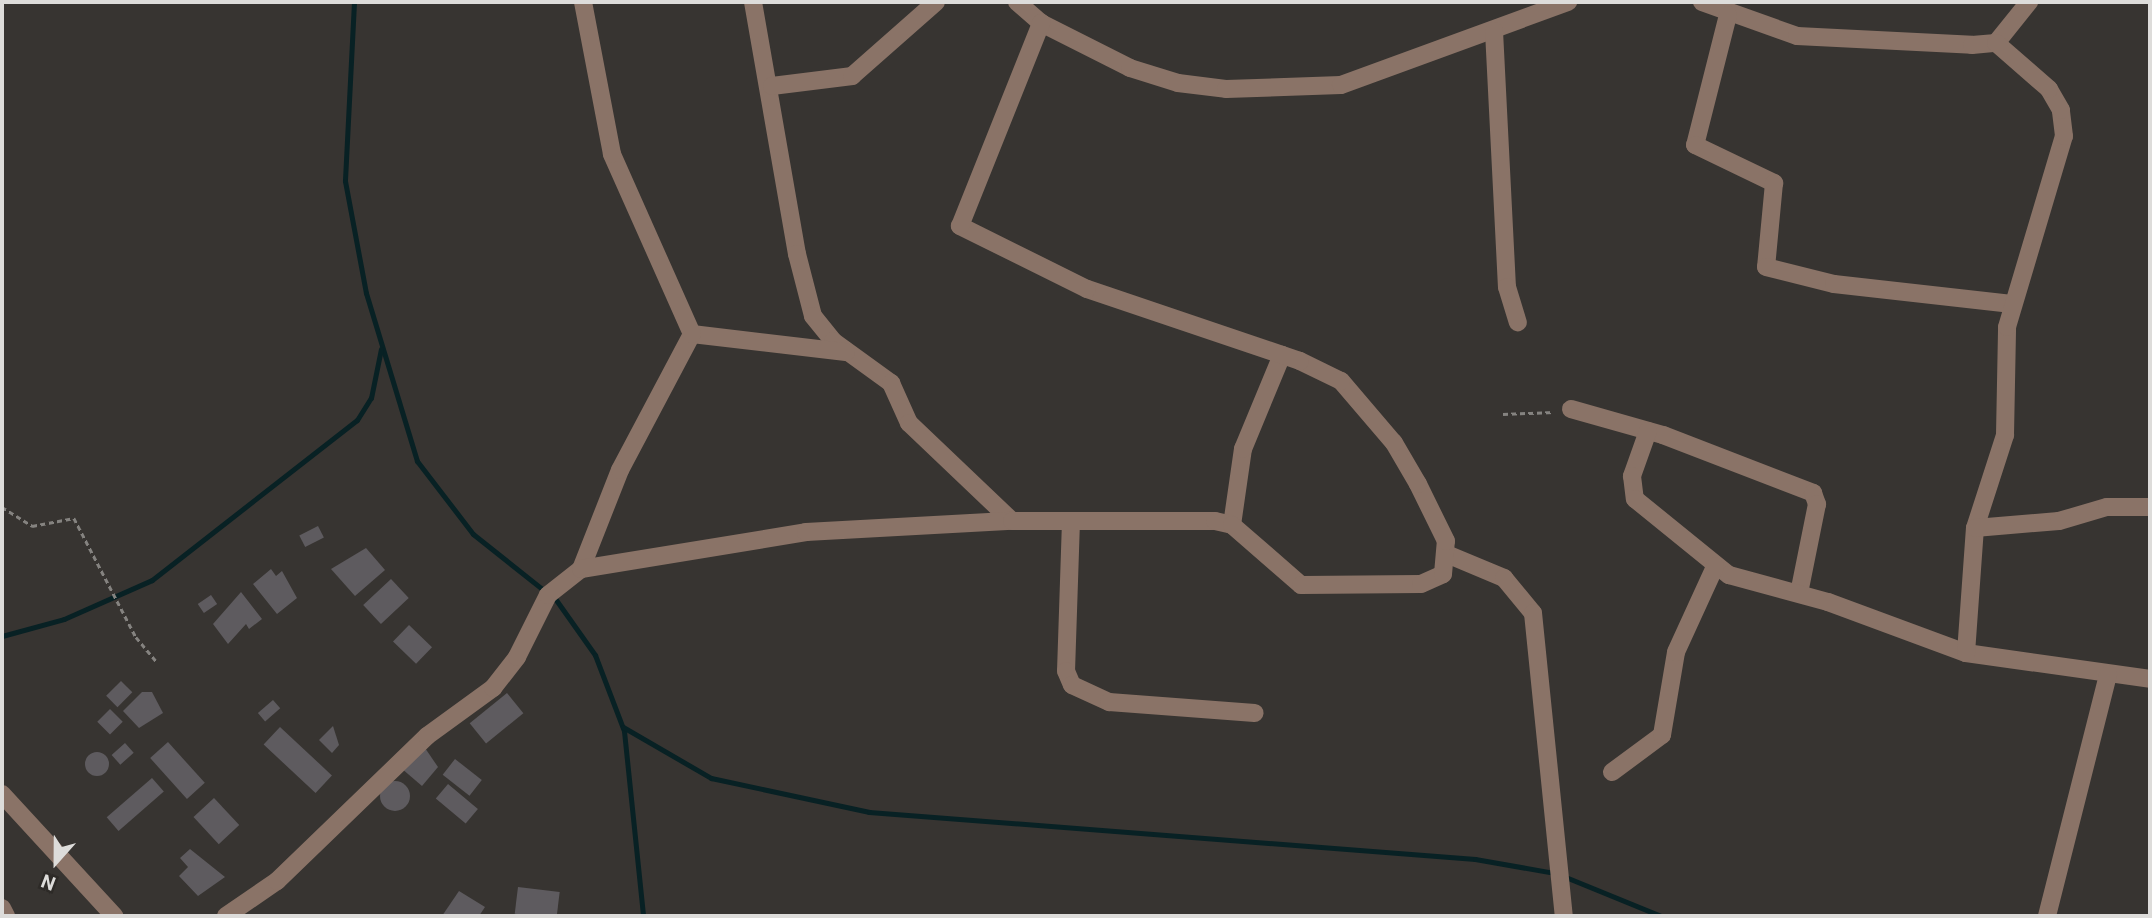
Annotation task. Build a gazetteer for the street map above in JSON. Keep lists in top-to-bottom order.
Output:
{
  "north": "bottom"
}
